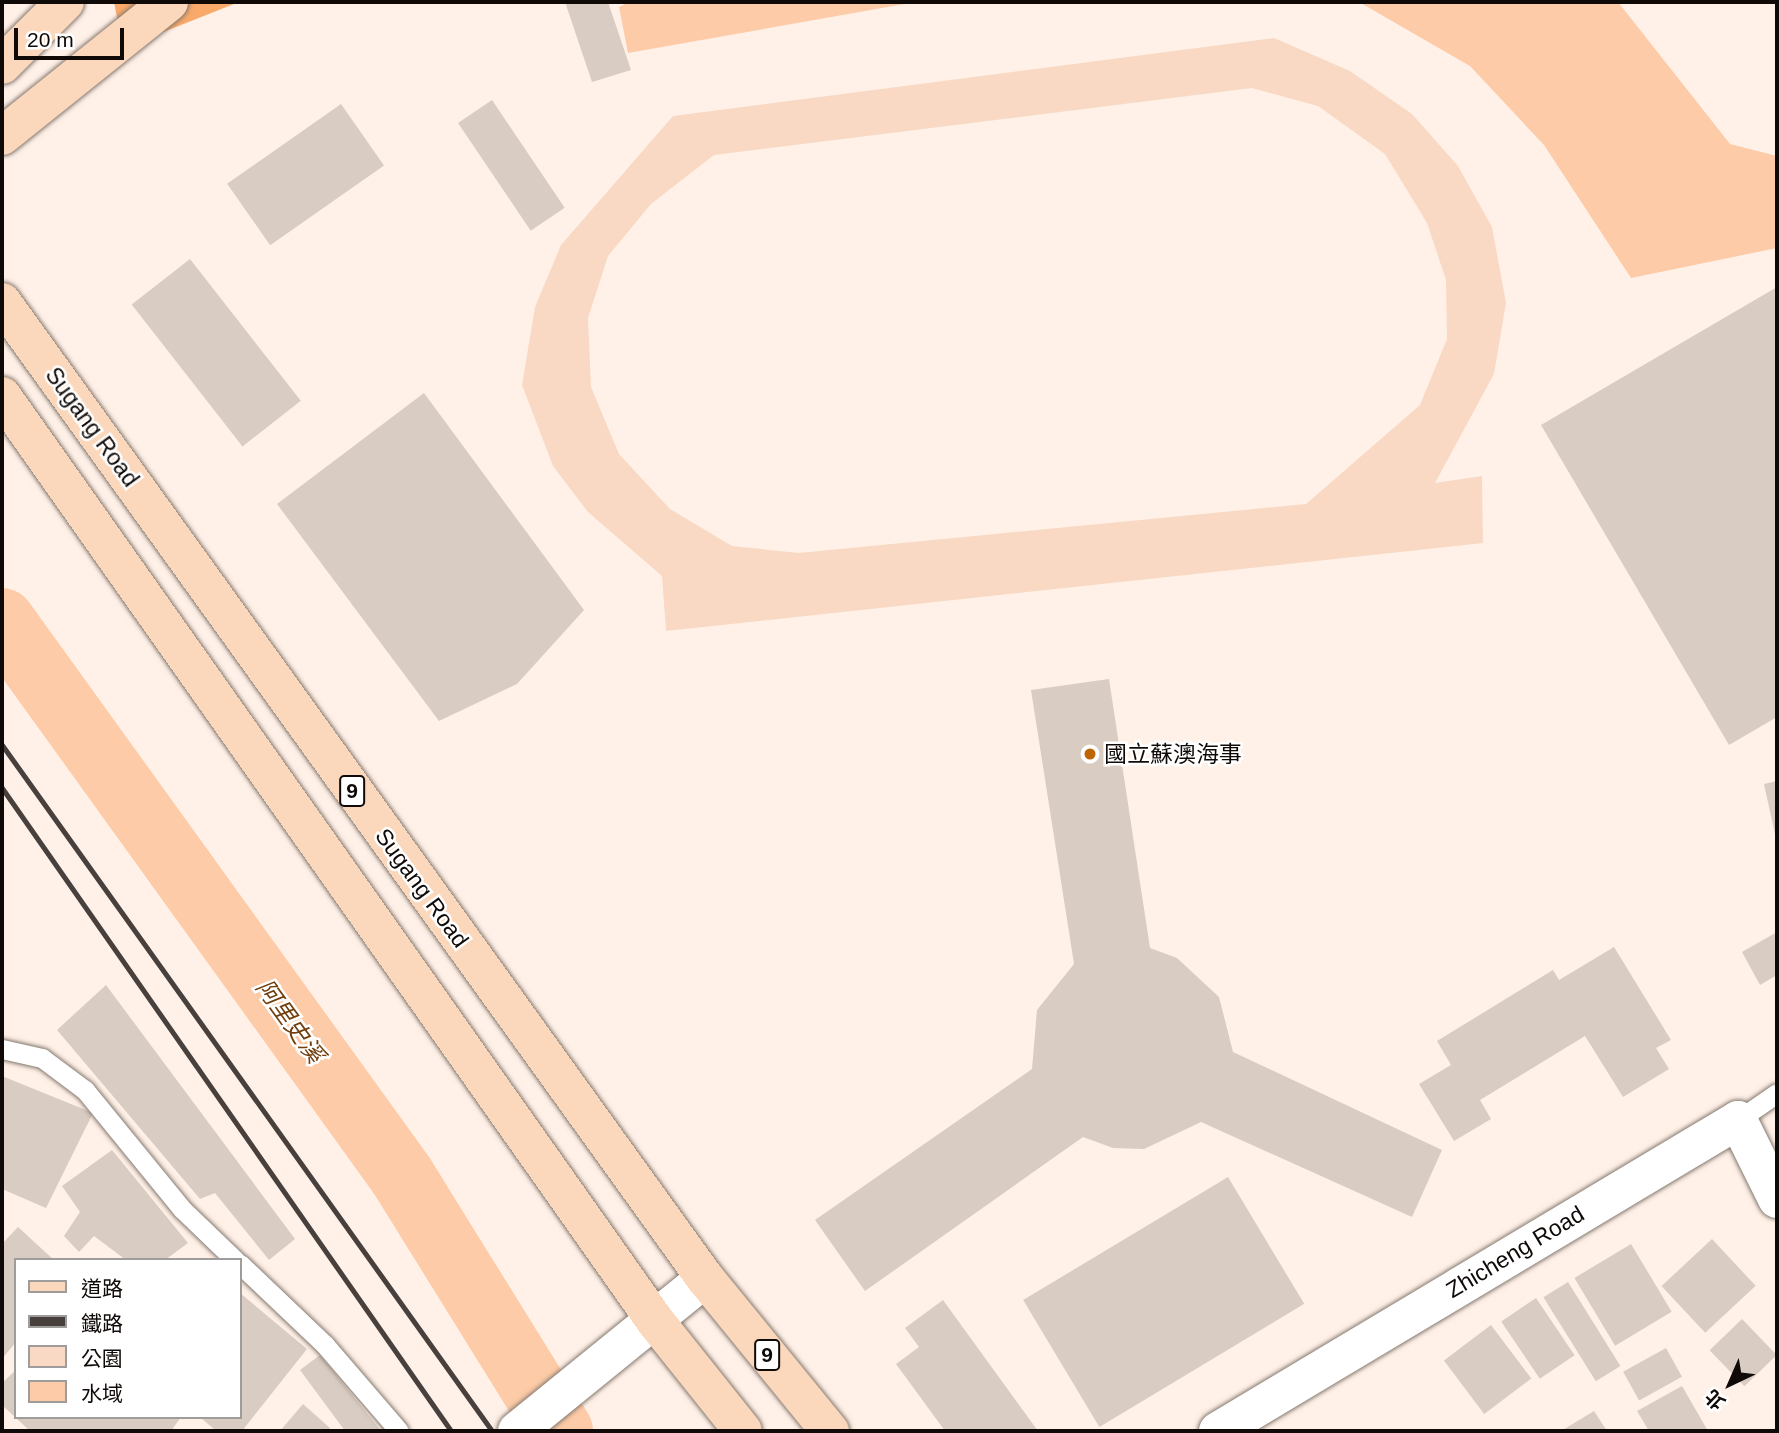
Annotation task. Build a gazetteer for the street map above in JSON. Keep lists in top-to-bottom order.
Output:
{
  "streets": {
    "main road": ["Sugang Road", "9"],
    "street": ["Zhicheng Road"]
  },
  "water": ["阿里史溪"],
  "places": ["國立蘇澳海事"],
  "legend": [
    "道路",
    "鐵路",
    "公園",
    "水域"
  ],
  "scale_bar": "20 m",
  "north": "bottom left"
}
